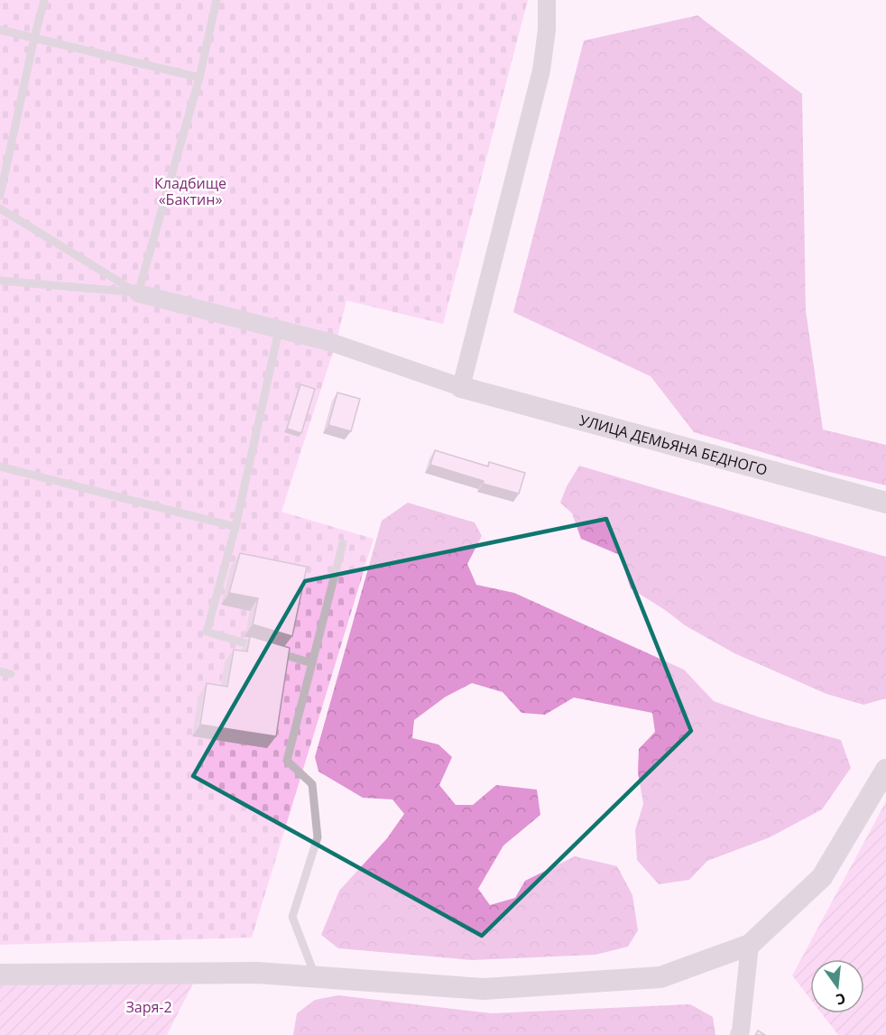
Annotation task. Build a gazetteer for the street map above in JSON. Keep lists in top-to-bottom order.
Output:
{
  "streets": {
    "street": ["УЛИЦА ДЕМЬЯНА БЕДНОГО"]
  },
  "parks": ["Кладбище «Бактин»", "Заря-2"],
  "north": "bottom"
}
